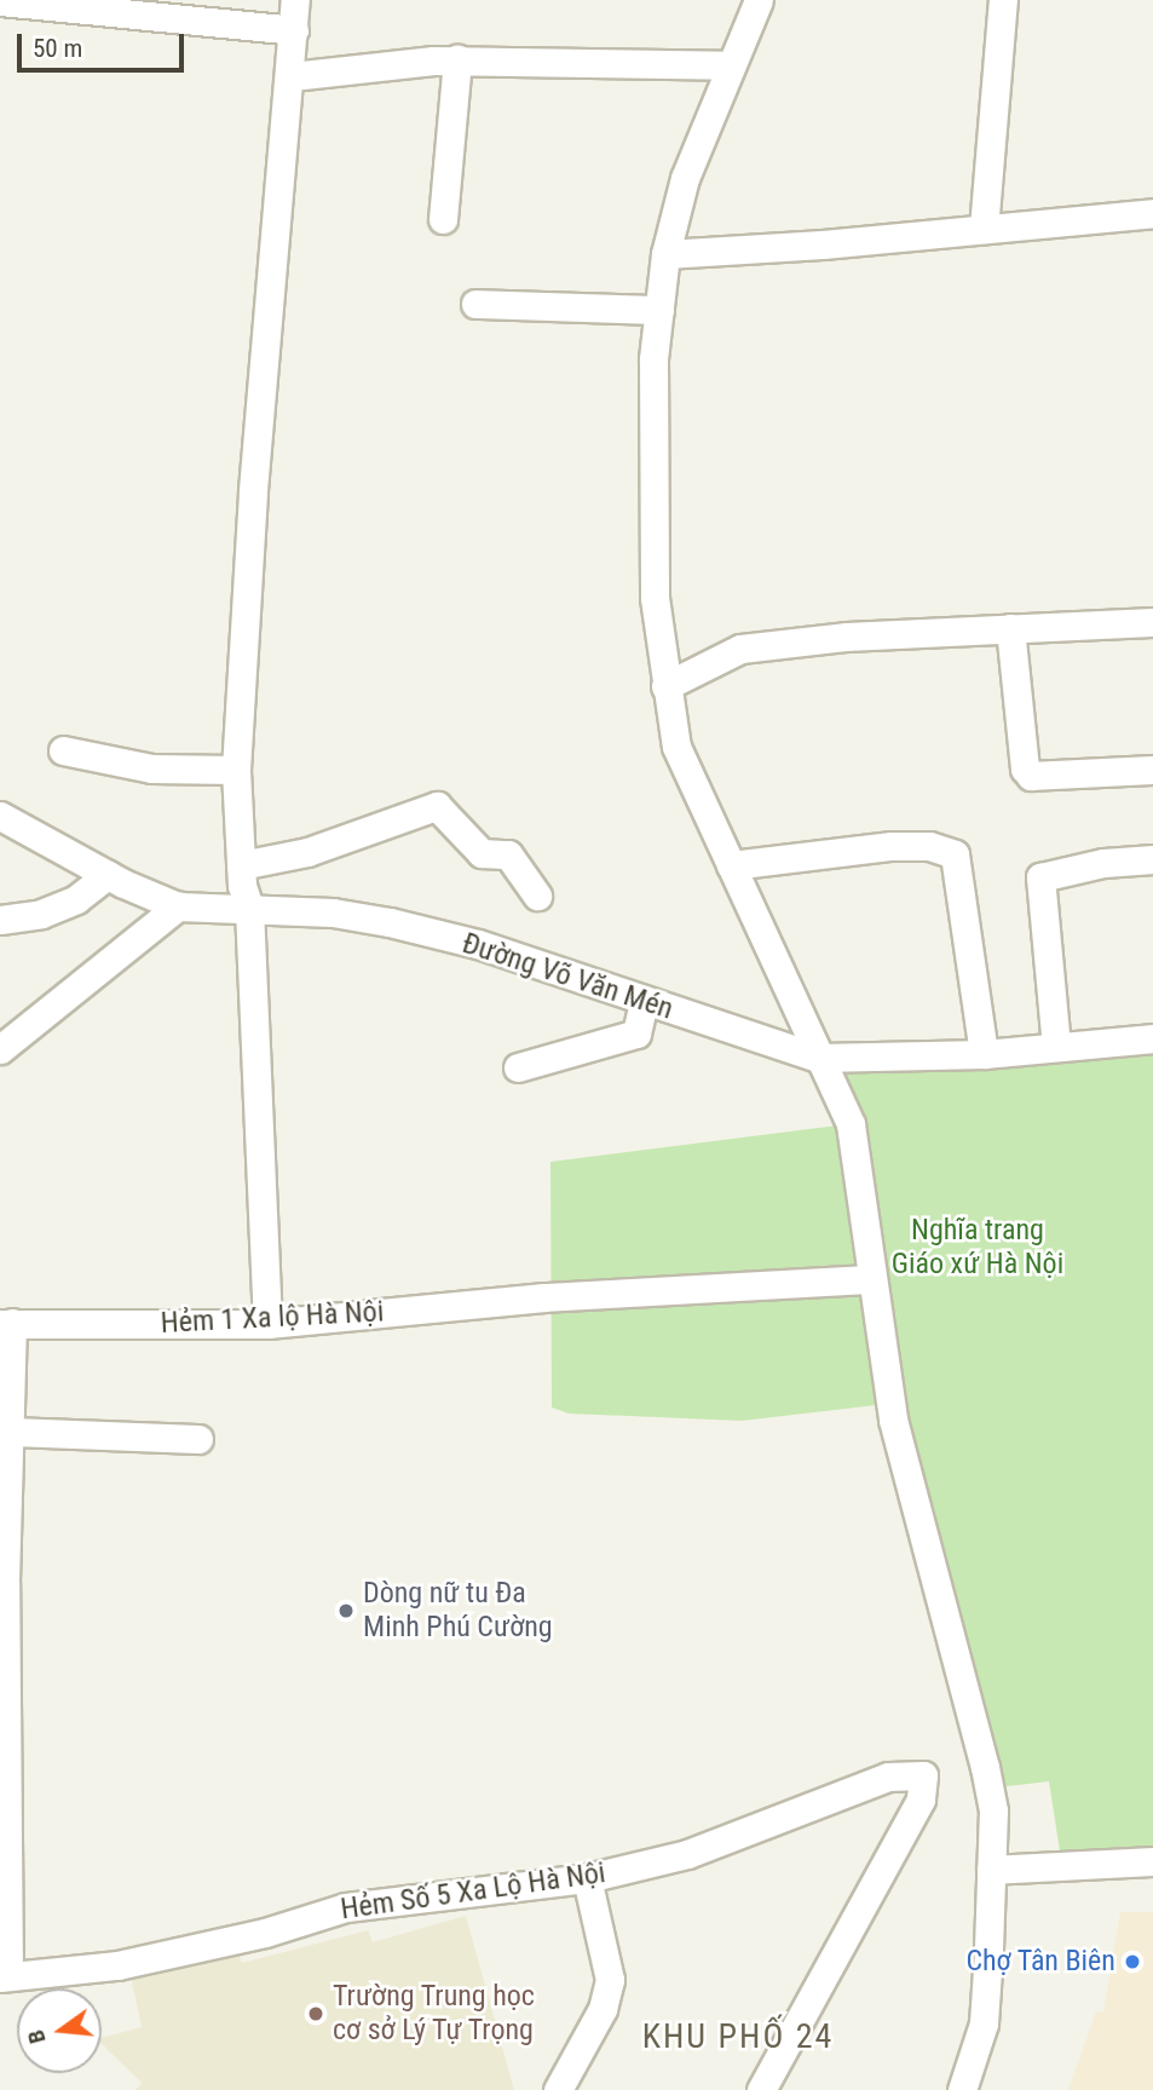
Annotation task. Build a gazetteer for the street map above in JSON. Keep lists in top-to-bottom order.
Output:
{
  "streets": {
    "street": ["Đường Võ Văn Mén", "Hẻm 1 Xa lộ Hà Nội", "Hẻm Số 5 Xa Lộ Hà Nội"]
  },
  "districts": ["KHU PHỐ 24"],
  "parks": ["Nghĩa trang Giáo xứ Hà Nội"],
  "places": ["Dòng nữ tu Đa Minh Phú Cường", "Chợ Tân Biên", "Trường Trung học cơ sở Lý Tự Trọng"],
  "scale_bar": "50 m",
  "north": "left"
}
